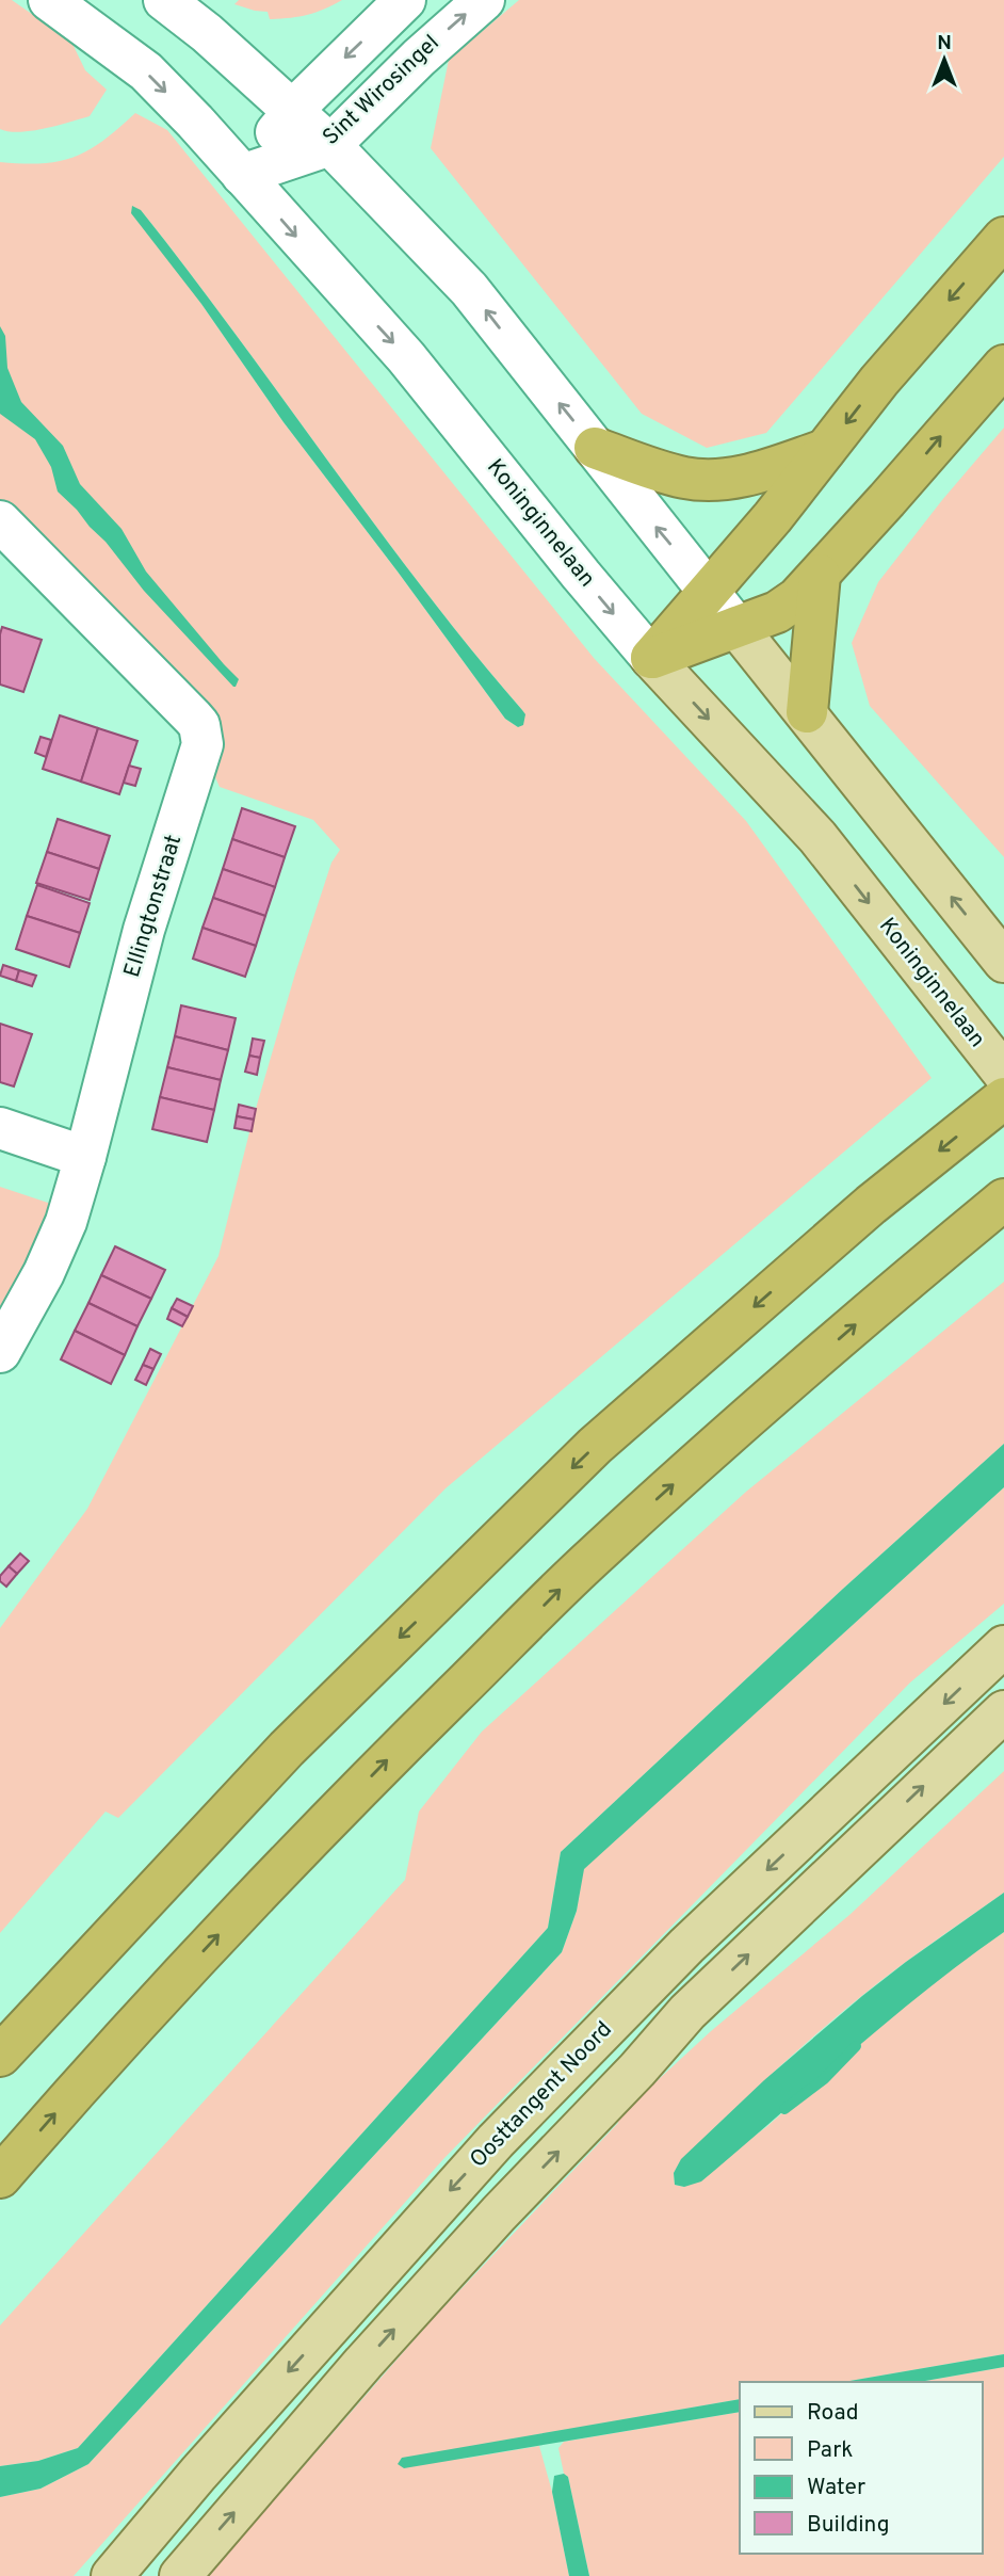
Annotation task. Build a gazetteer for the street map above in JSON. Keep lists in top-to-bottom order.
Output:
{
  "streets": {
    "main road": [
      "Sint Wirosingel",
      "Koninginnelaan",
      "Ellingtonstraat",
      "Oosttangent Noord"
    ]
  },
  "crossings": [
    ["Sint Wirosingel", "Koninginnelaan"]
  ],
  "legend": [
    "Road",
    "Park",
    "Water",
    "Building"
  ],
  "north": "top"
}
